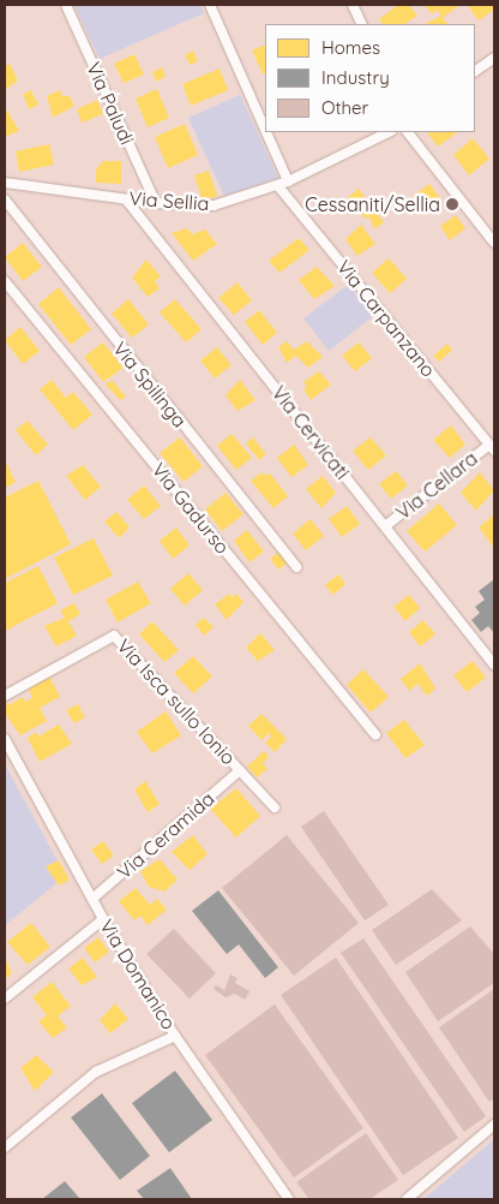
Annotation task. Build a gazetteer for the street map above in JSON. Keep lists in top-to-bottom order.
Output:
{
  "streets": {
    "street": [
      "Via Paludi",
      "Via Sellia",
      "Via Carpanzano",
      "Via Spilinga",
      "Via Cervicati",
      "Via Cellara",
      "Via Gadurso",
      "Via Isca sullo Ionio",
      "Via Ceramida",
      "Via Domanico"
    ]
  },
  "crossings": [
    ["Via Paludi", "Via Sellia"],
    ["Via Sellia", "Via Carpanzano"],
    ["Via Sellia", "Via Cervicati"],
    ["Via Carpanzano", "Via Cellara"],
    ["Via Cervicati", "Via Cellara"],
    ["Via Isca sullo Ionio", "Via Ceramida"],
    ["Via Ceramida", "Via Domanico"]
  ],
  "places": ["Cessaniti/Sellia"],
  "legend": ["Homes", "Industry", "Other"]
}
